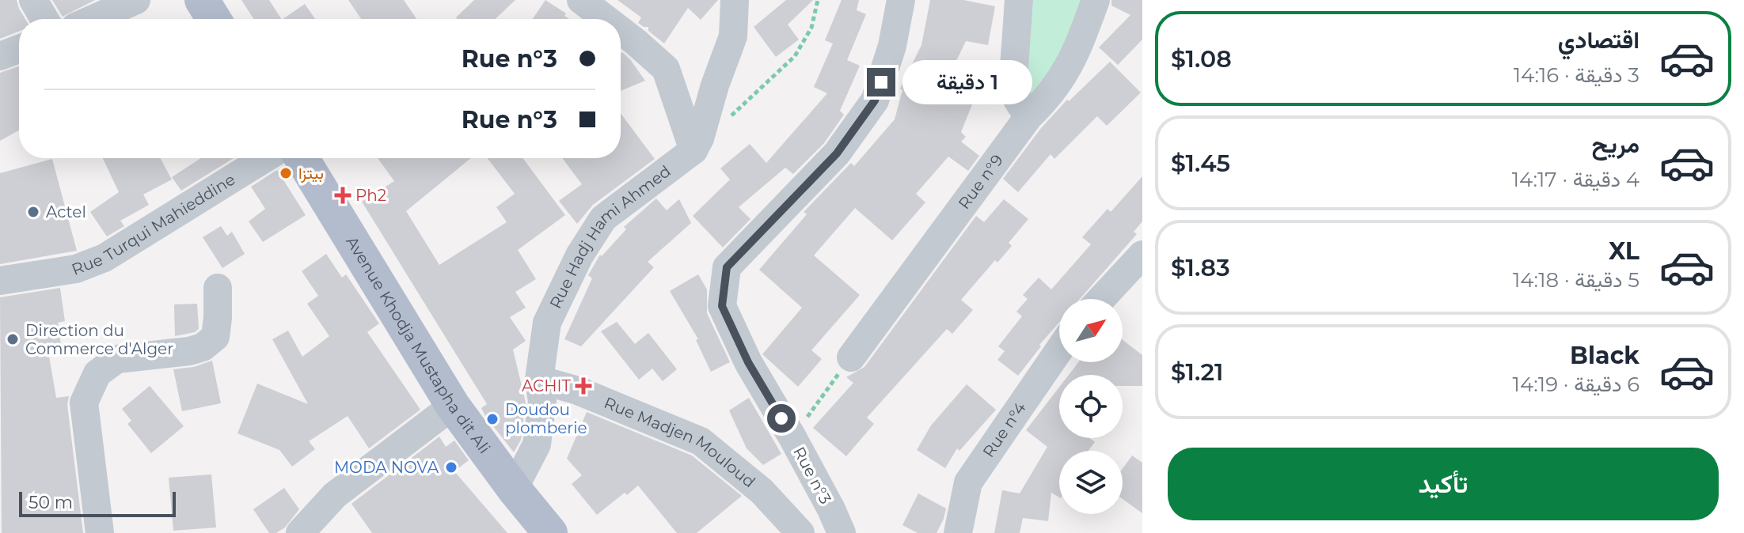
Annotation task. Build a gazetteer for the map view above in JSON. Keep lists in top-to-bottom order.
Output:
{
  "streets": {
    "main road": ["Avenue Khodja Mustapha dit Ali"],
    "street": [
      "Rue n°9",
      "Rue Turqui Mahieddine",
      "Rue Hadj Hami Ahmed",
      "Rue n°4",
      "Rue Madjen Mouloud",
      "Rue n°3"
    ]
  },
  "crossings": [
    ["Rue Hadj Hami Ahmed", "Avenue Khodja Mustapha dit Ali"],
    ["Rue Hadj Hami Ahmed", "Rue Madjen Mouloud"]
  ],
  "places": {
    "other": [
      "بيتزا",
      "Actel",
      "Direction du Commerce d'Alger",
      "Doudou plomberie",
      "MODA NOVA"
    ],
    "health": ["Ph2", "ACHIT"]
  },
  "scale_bar": "50 m",
  "north": "top right",
  "page": {
    "list": [
      {
        "name": "اقتصادي",
        "note": "3 دقيقة · 14:16",
        "value": "$1.08"
      },
      {
        "name": "مريح",
        "note": "4 دقيقة · 14:17",
        "value": "$1.45"
      },
      {
        "name": "XL",
        "note": "5 دقيقة · 14:18",
        "value": "$1.83"
      },
      {
        "name": "Black",
        "note": "6 دقيقة · 14:19",
        "value": "$1.21"
      }
    ],
    "banner": ["Rue n°3", "Rue n°3"],
    "bubble": "1 دقيقة",
    "buttons": "تأكيد",
    "scale": "50 m"
  }
}
